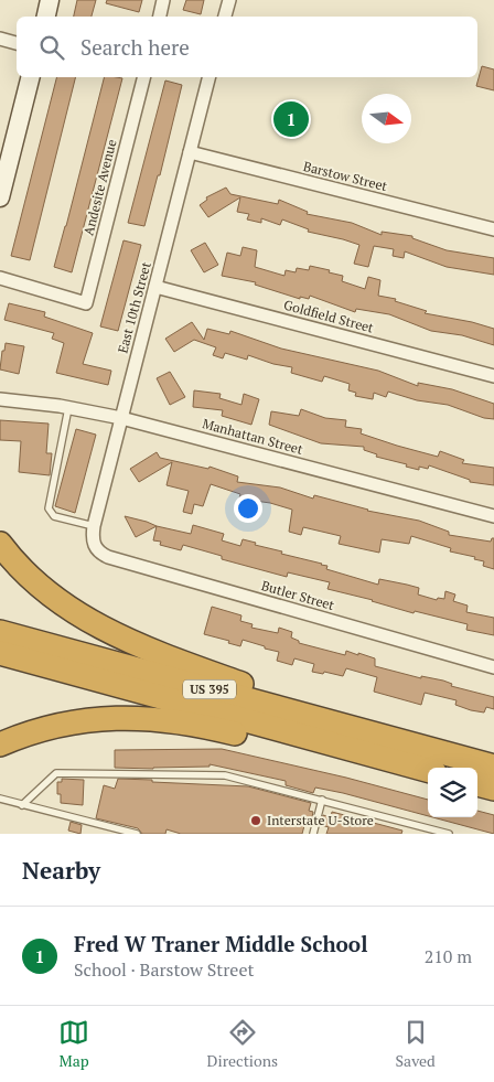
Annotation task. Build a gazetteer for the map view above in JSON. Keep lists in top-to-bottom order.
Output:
{
  "streets": {
    "highway": ["US 395"],
    "street": [
      "Barstow Street",
      "Andesite Avenue",
      "East 10th Street",
      "Goldfield Street",
      "Manhattan Street",
      "Butler Street"
    ]
  },
  "crossings": [
    ["Barstow Street", "East 10th Street"],
    ["East 10th Street", "Goldfield Street"],
    ["East 10th Street", "Manhattan Street"],
    ["East 10th Street", "Butler Street"]
  ],
  "places": ["Interstate U-Store"],
  "north": "right",
  "page": {
    "search": "Search here",
    "pins": "1",
    "heading": "Nearby",
    "list": [
      {
        "mark": "1",
        "name": "Fred W Traner Middle School",
        "note": "School · Barstow Street",
        "value": "210 m"
      }
    ],
    "nav": ["Map", "Directions", "Saved"]
  }
}
